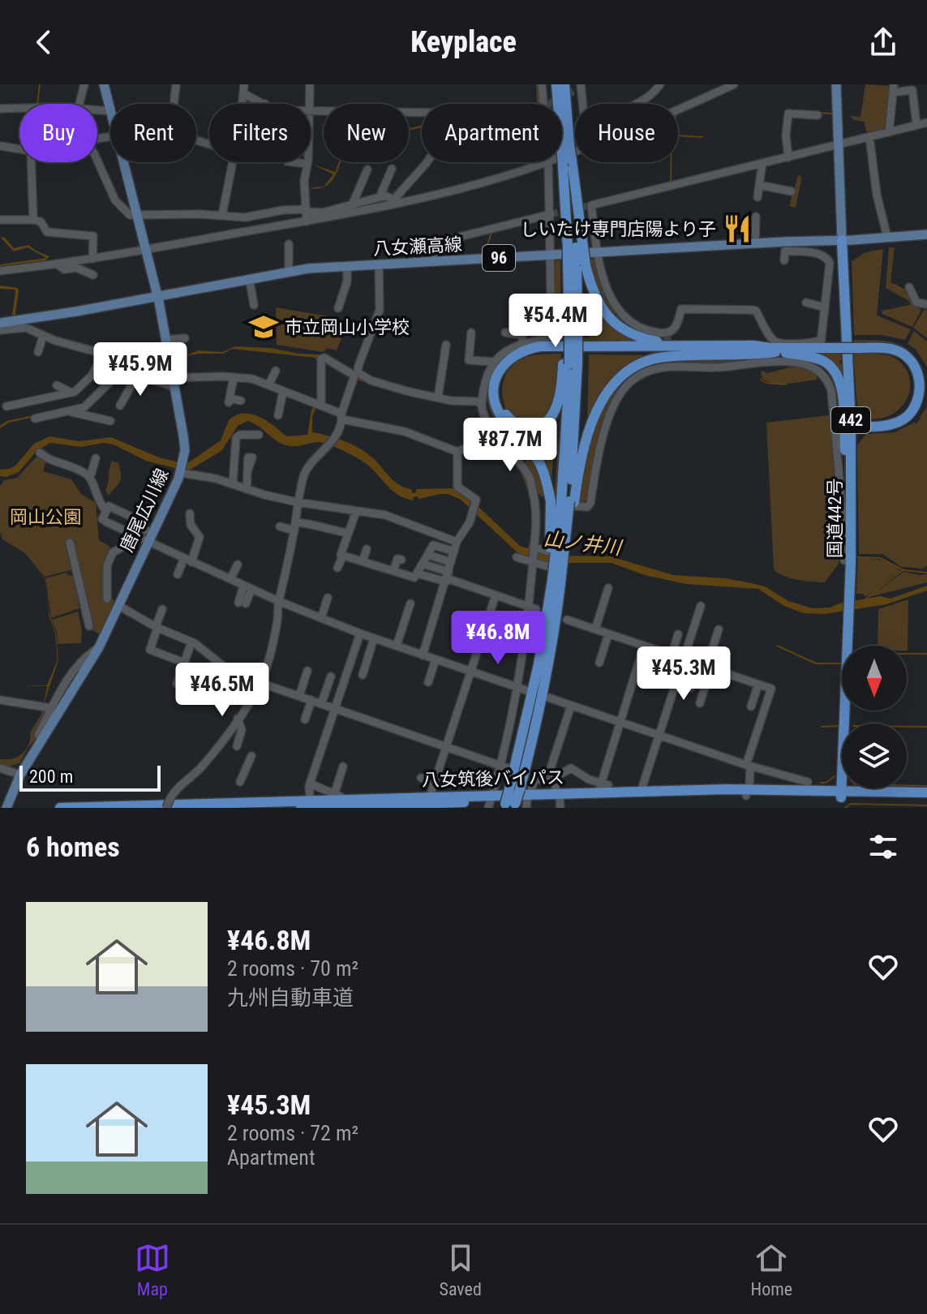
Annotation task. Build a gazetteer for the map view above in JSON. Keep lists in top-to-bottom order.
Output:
{
  "streets": {
    "highway": ["442", "国道442号", "八女筑後バイパス"],
    "main road": ["八女瀬高線", "96", "唐尾広川線"]
  },
  "crossings": [
    ["八女瀬高線", "唐尾広川線"],
    ["八女瀬高線", "国道442号"],
    ["国道442号", "八女筑後バイパス"]
  ],
  "water": ["山ノ井川"],
  "parks": ["岡山公園"],
  "places": {
    "restaurant": ["しいたけ専門店陽より子"],
    "school or university": ["市立岡山小学校"]
  },
  "scale_bar": "200 m",
  "north": "bottom",
  "page": {
    "header": "Keyplace",
    "chip": [
      "Buy",
      "Rent",
      "Filters",
      "New",
      "Apartment",
      "House"
    ],
    "price": [
      "¥54.4M",
      "¥45.9M",
      "¥87.7M",
      "¥46.8M",
      "¥45.3M",
      "¥46.5M"
    ],
    "scale": "200 m",
    "heading": "6 homes",
    "list": [
      {
        "name": "¥46.8M",
        "note": "2 rooms · 70 m² · 九州自動車道"
      },
      {
        "name": "¥45.3M",
        "note": "2 rooms · 72 m² · Apartment"
      }
    ],
    "tabs": ["Map", "Saved", "Home"]
  }
}
